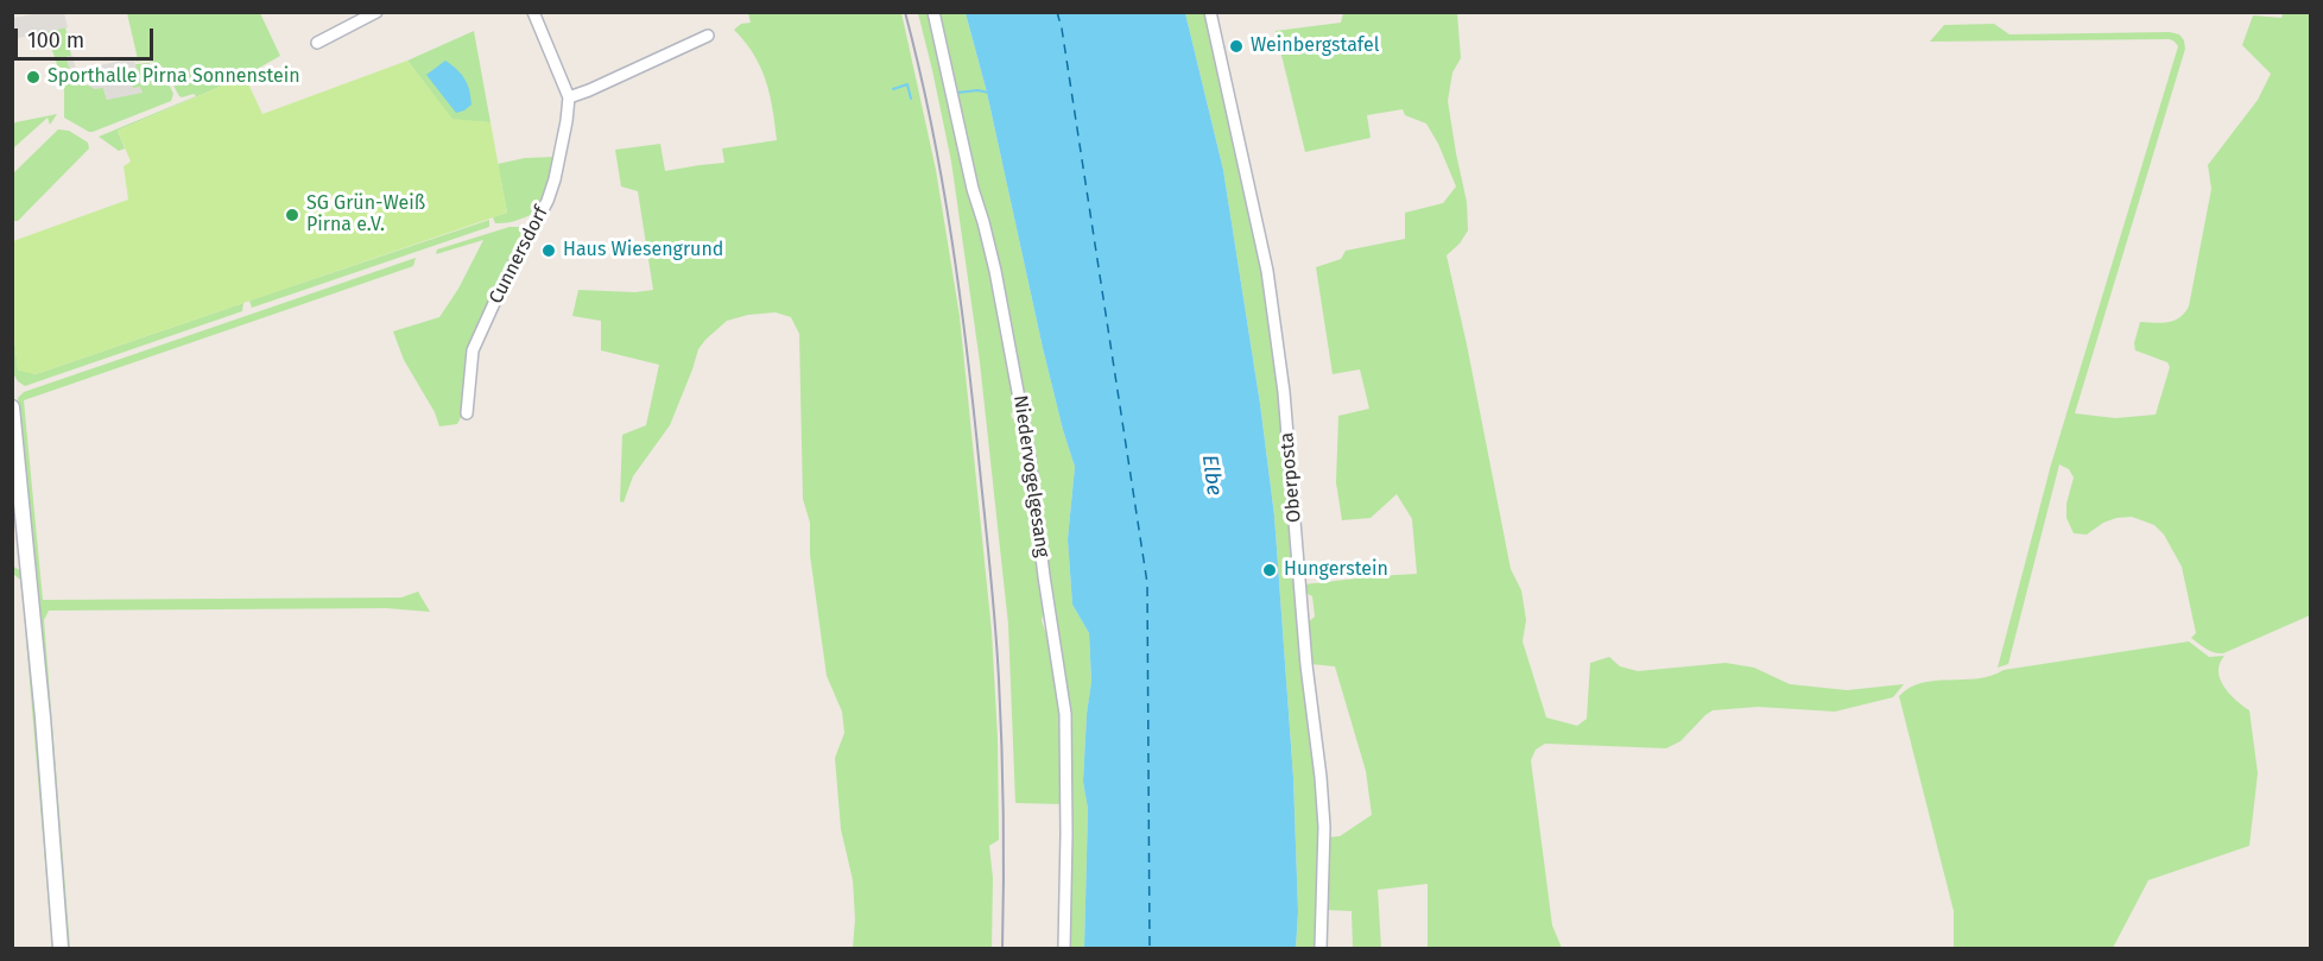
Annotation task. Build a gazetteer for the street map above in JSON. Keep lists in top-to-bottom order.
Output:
{
  "streets": {
    "street": ["Cunnersdorf", "Niedervogelgesang", "Oberposta"]
  },
  "water": ["Elbe"],
  "places": [
    "Weinbergstafel",
    "Sporthalle Pirna Sonnenstein",
    "SG Grün-Weiß Pirna e.V.",
    "Haus Wiesengrund",
    "Hungerstein"
  ],
  "scale_bar": "100 m"
}
